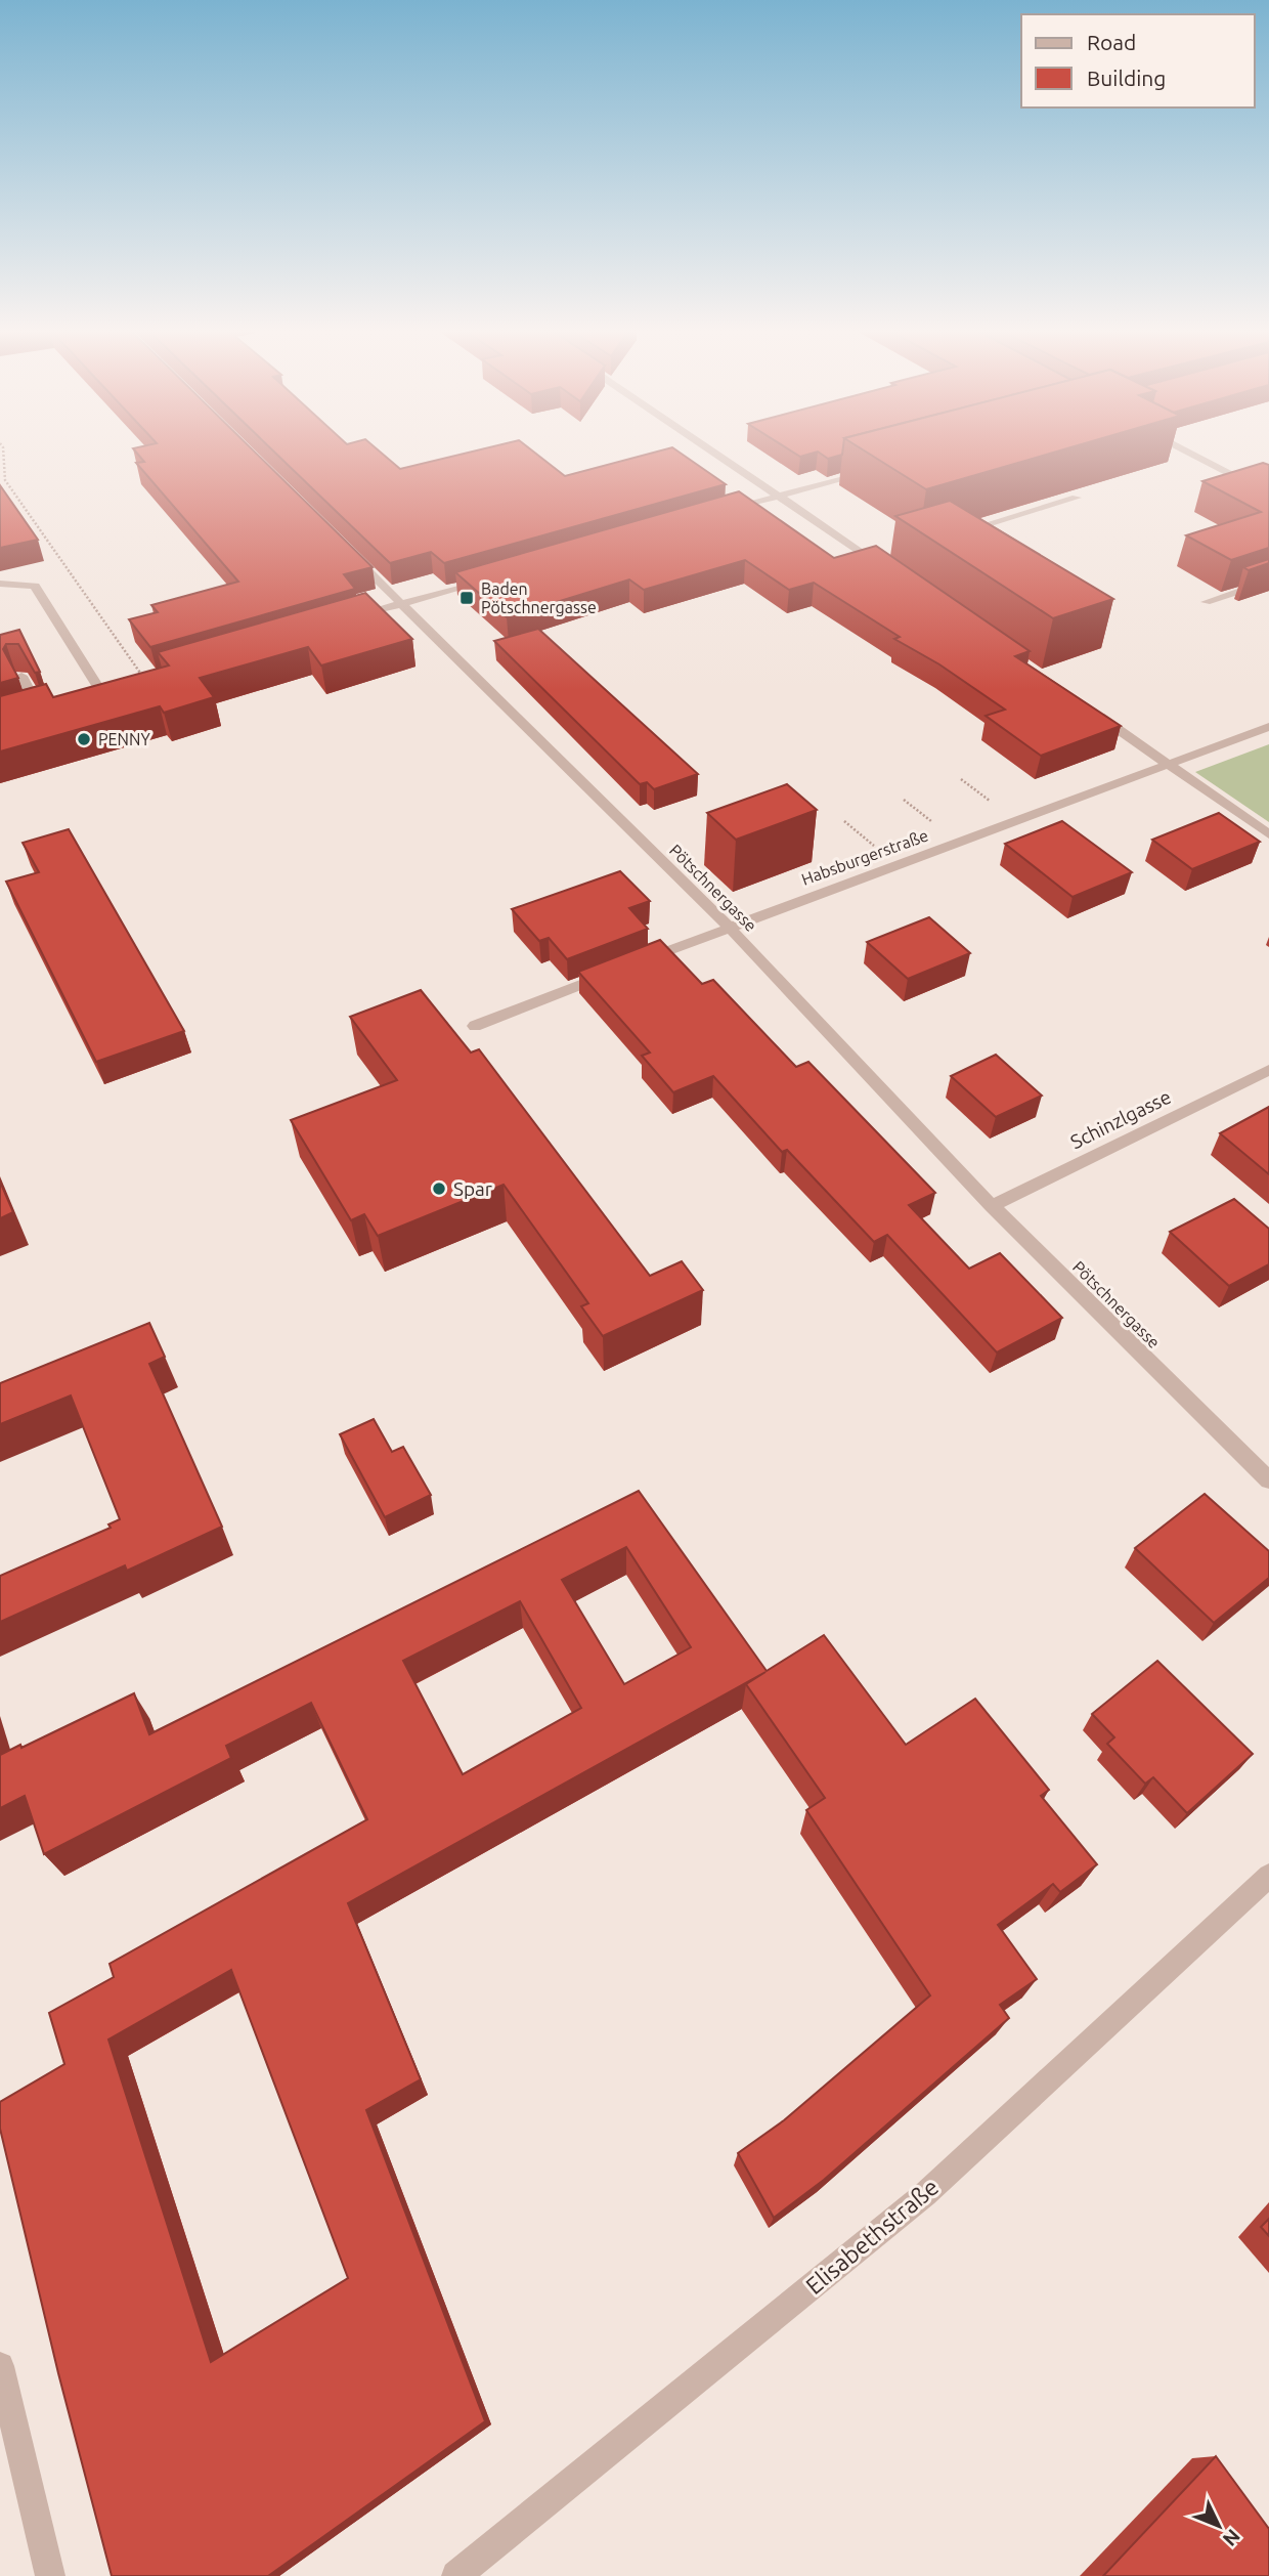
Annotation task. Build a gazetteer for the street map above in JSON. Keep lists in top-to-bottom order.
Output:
{
  "streets": {
    "street": [
      "Habsburgerstraße",
      "Pötschnergasse",
      "Schinzlgasse",
      "Elisabethstraße"
    ]
  },
  "crossings": [
    ["Habsburgerstraße", "Pötschnergasse"],
    ["Pötschnergasse", "Schinzlgasse"]
  ],
  "places": {
    "transit": ["Baden Pötschnergasse"],
    "other": ["PENNY", "Spar"]
  },
  "legend": ["Road", "Building"],
  "north": "bottom right"
}
